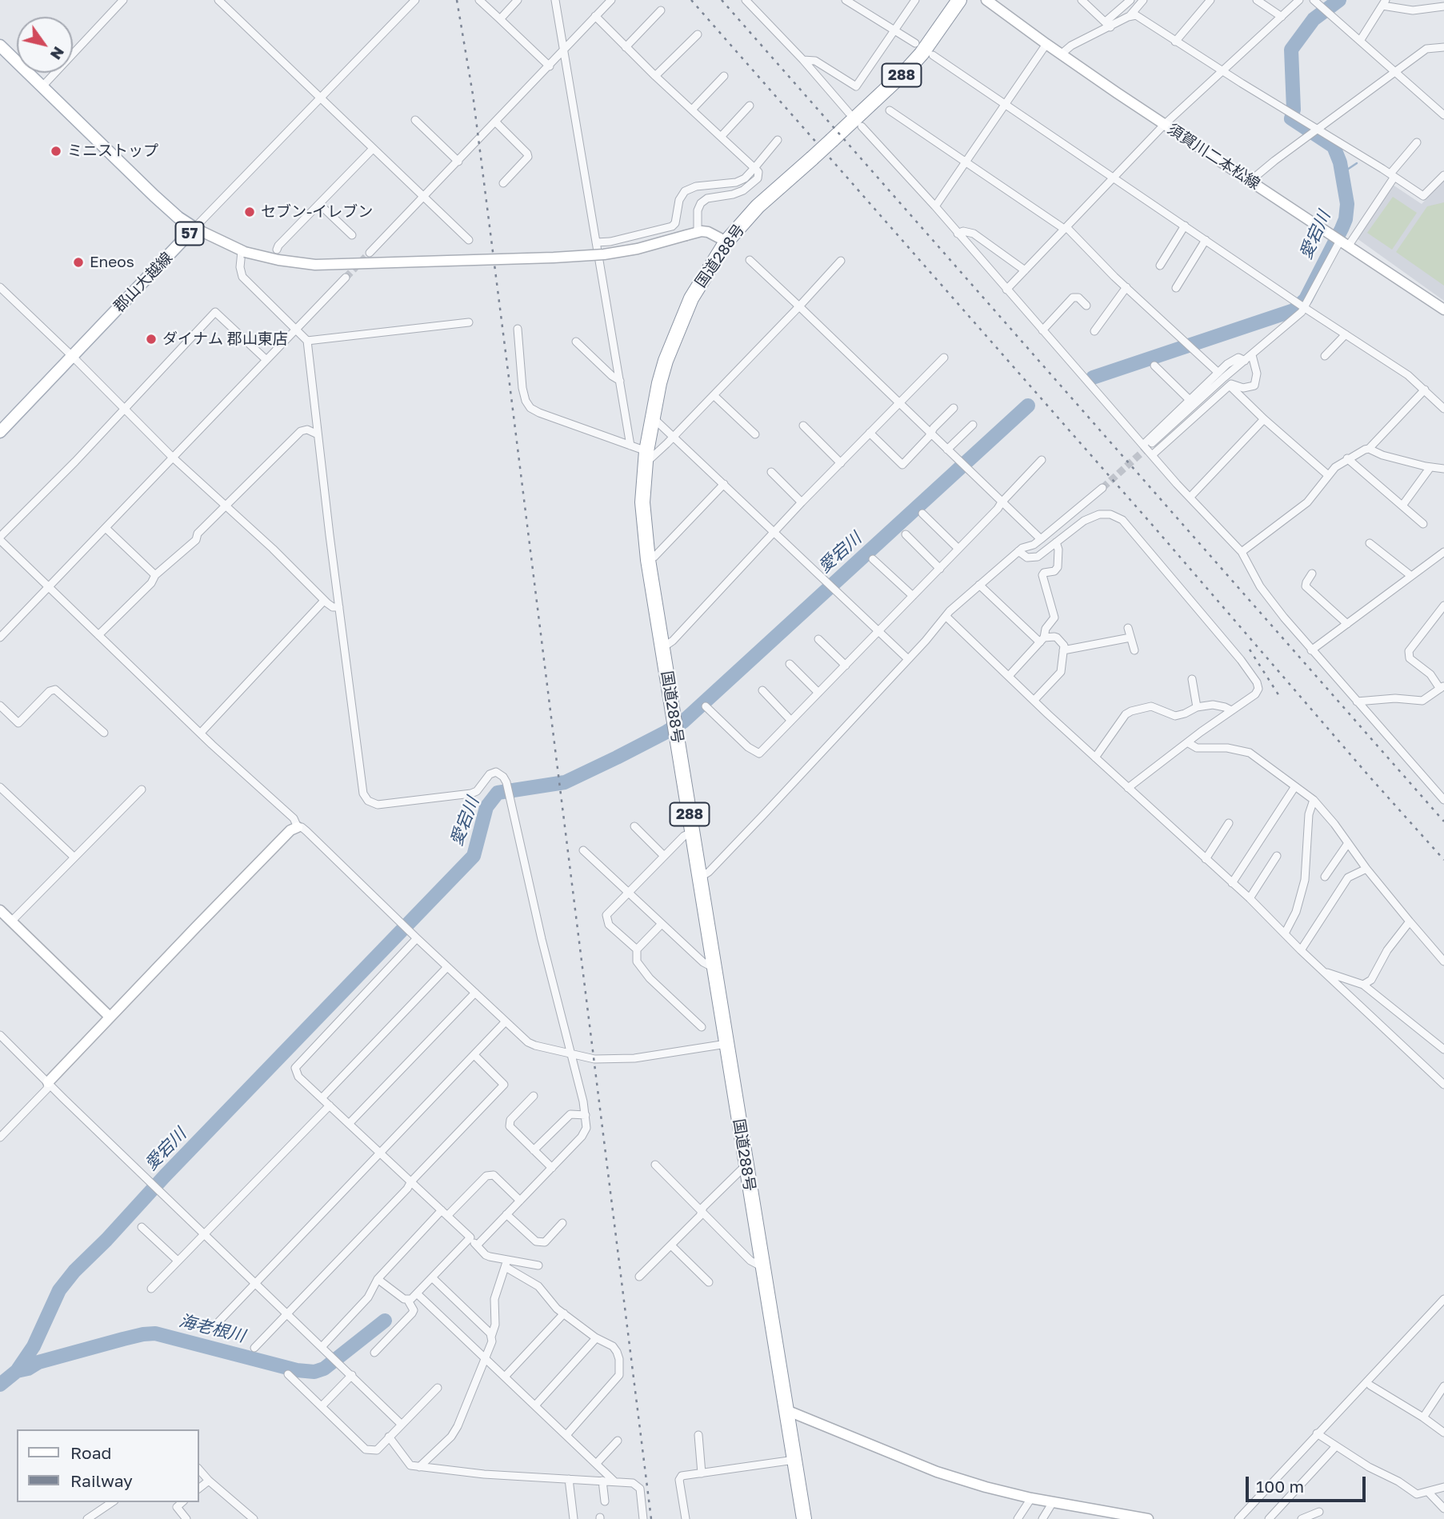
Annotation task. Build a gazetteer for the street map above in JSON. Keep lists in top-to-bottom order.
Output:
{
  "streets": {
    "highway": ["288", "国道288号"],
    "main road": ["57", "郡山大越線"],
    "street": ["須賀川二本松線"]
  },
  "crossings": [
    ["57", "郡山大越線"]
  ],
  "water": ["愛宕川", "海老根川"],
  "places": [
    "ミニストップ",
    "セブン-イレブン",
    "Eneos",
    "ダイナム 郡山東店"
  ],
  "legend": ["Road", "Railway"],
  "scale_bar": "100 m",
  "north": "bottom right"
}
